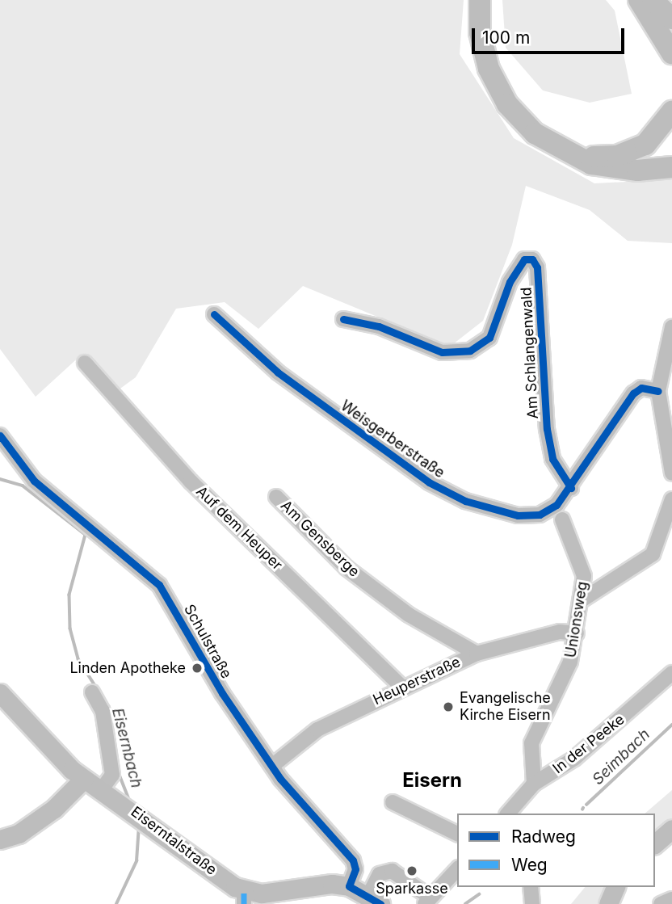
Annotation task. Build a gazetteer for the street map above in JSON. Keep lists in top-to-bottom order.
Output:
{
  "streets": {
    "main road": ["Eiserntalstraße"],
    "street": [
      "Am Schlangenwald",
      "Weisgerberstraße",
      "Auf dem Heuper",
      "Am Gensberge",
      "Unionsweg",
      "Schulstraße",
      "Heuperstraße",
      "In der Peeke"
    ]
  },
  "crossings": [
    ["Am Schlangenwald", "Weisgerberstraße"],
    ["Auf dem Heuper", "Heuperstraße"],
    ["Am Gensberge", "Heuperstraße"],
    ["Unionsweg", "Heuperstraße"],
    ["Unionsweg", "In der Peeke"],
    ["Schulstraße", "Heuperstraße"],
    ["Schulstraße", "Eiserntalstraße"]
  ],
  "districts": ["Eisern"],
  "water": ["Eisernbach", "Seimbach"],
  "places": ["Linden Apotheke", "Evangelische Kirche Eisern", "Sparkasse"],
  "legend": ["Radweg", "Weg"],
  "scale_bar": "100 m"
}
